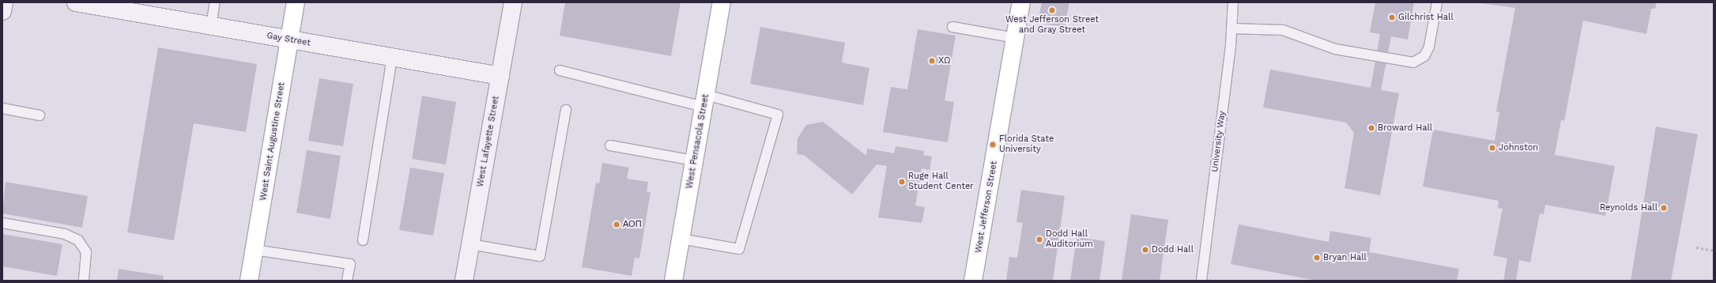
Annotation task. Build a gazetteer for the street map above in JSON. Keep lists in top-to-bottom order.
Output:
{
  "streets": {
    "main road": ["West Saint Augustine Street", "West Pensacola Street", "West Jefferson Street"],
    "street": ["Gay Street", "West Lafayette Street"],
    "lane": ["University Way"]
  },
  "crossings": [
    ["Gay Street", "West Saint Augustine Street"],
    ["Gay Street", "West Lafayette Street"]
  ],
  "places": [
    "West Jefferson Street and Gray Street",
    "Gilchrist Hall",
    "ΧΩ",
    "Broward Hall",
    "Florida State University",
    "Johnston",
    "Ruge Hall Student Center",
    "Reynolds Hall",
    "ΑΟΠ",
    "Dodd Hall Auditorium",
    "Dodd Hall",
    "Bryan Hall"
  ]
}
